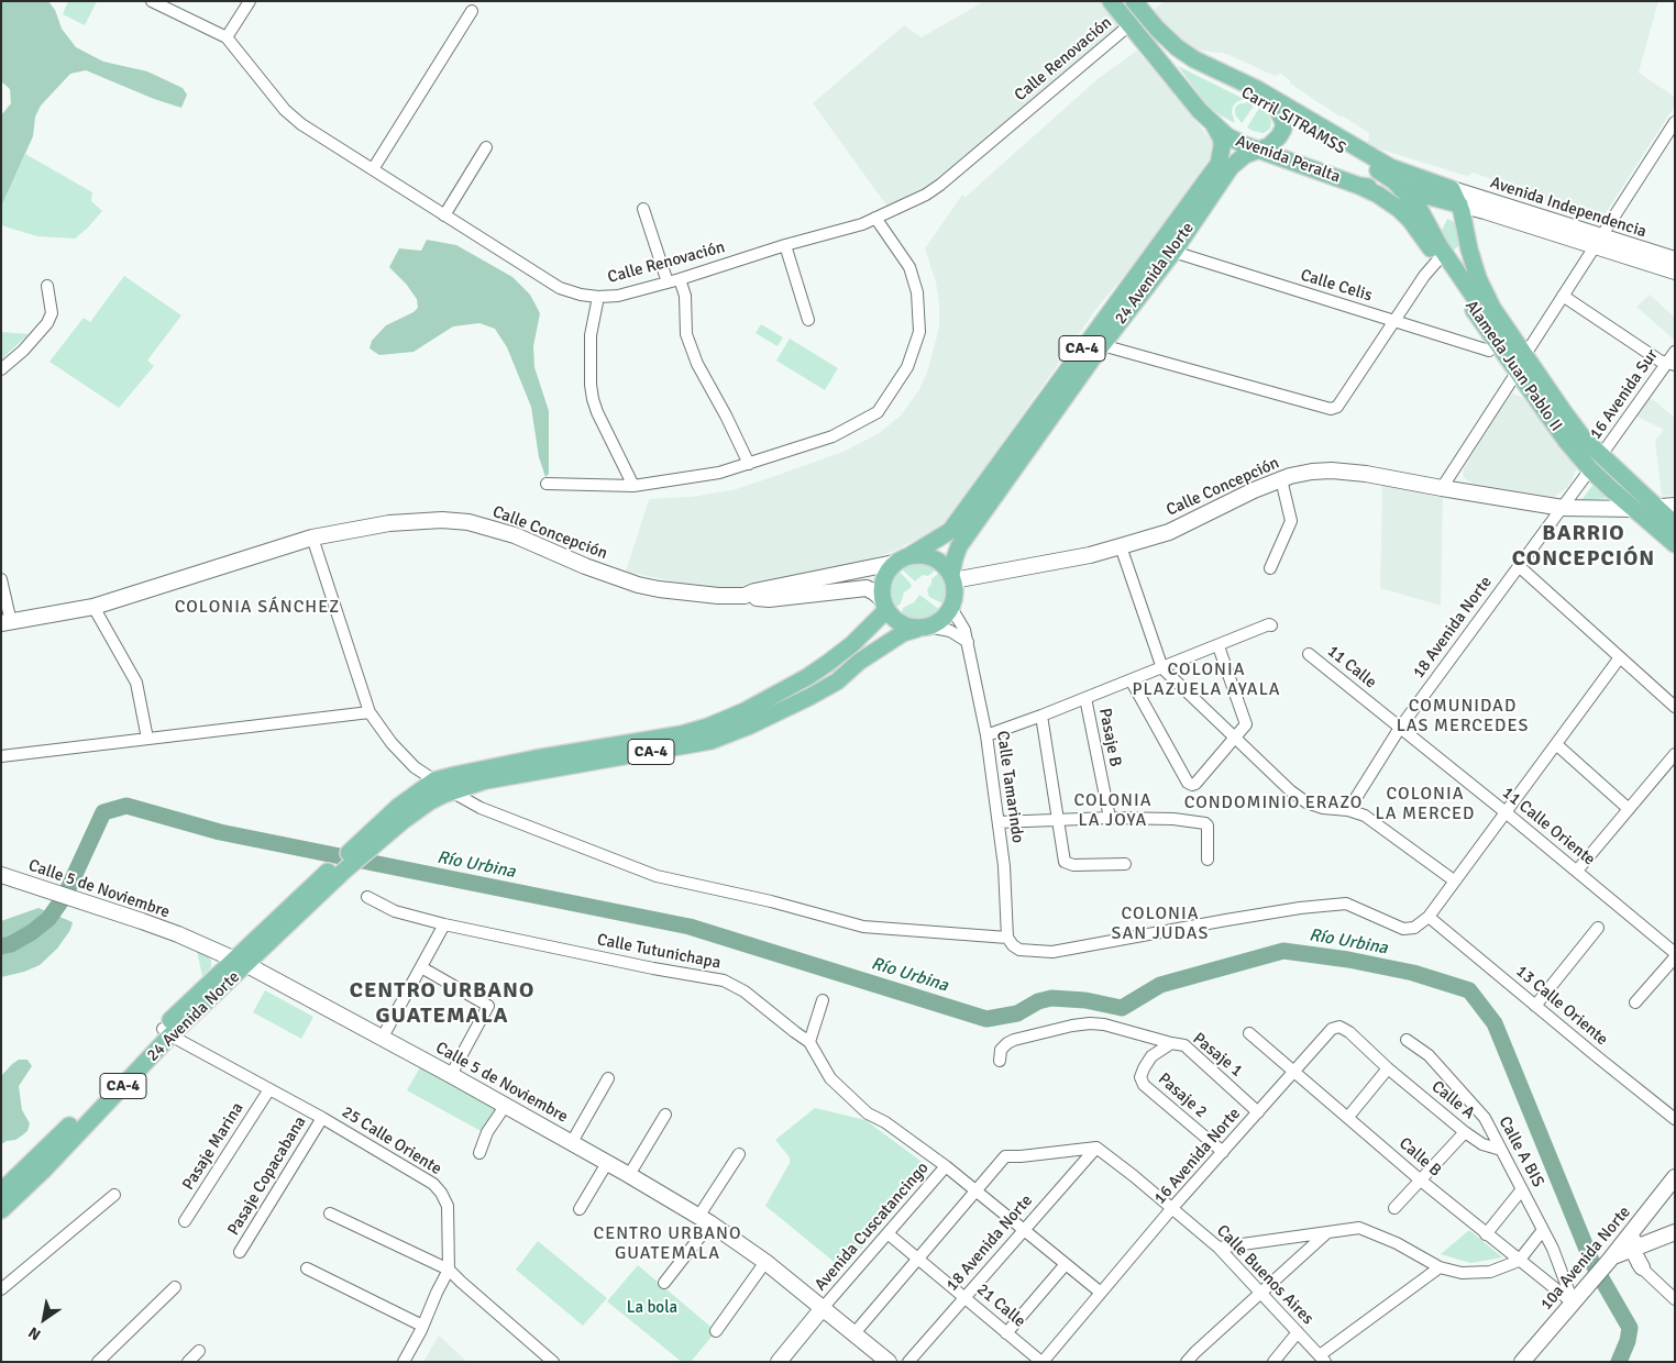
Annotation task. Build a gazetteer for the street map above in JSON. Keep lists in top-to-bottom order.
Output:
{
  "streets": {
    "main road": [
      "Carril SITRAMSS",
      "Avenida Peralta",
      "24 Avenida Norte",
      "CA-4",
      "Alameda Juan Pablo II"
    ],
    "street": [
      "Calle Renovación",
      "Avenida Independencia",
      "Calle Celis",
      "16 Avenida Sur",
      "Calle Concepción",
      "18 Avenida Norte",
      "11 Calle",
      "Pasaje B",
      "Calle Tamarindo",
      "11 Calle Oriente",
      "Calle 5 de Noviembre",
      "Calle Tutunichapa",
      "13 Calle Oriente",
      "Pasaje 1",
      "Pasaje 2",
      "Calle A",
      "25 Calle Oriente",
      "Pasaje Marina",
      "Calle A BIS",
      "16 Avenida Norte",
      "Calle B",
      "Pasaje Copacabana",
      "Avenida Cuscatancingo",
      "10a Avenida Norte",
      "Calle Buenos Aires",
      "21 Calle"
    ]
  },
  "crossings": [
    ["Calle Renovación", "Carril SITRAMSS"],
    ["Calle Renovación", "Avenida Peralta"],
    ["Carril SITRAMSS", "Avenida Peralta"],
    ["Carril SITRAMSS", "24 Avenida Norte"],
    ["Carril SITRAMSS", "Alameda Juan Pablo II"],
    ["Carril SITRAMSS", "Calle Concepción"],
    ["Avenida Peralta", "Avenida Independencia"],
    ["Avenida Peralta", "24 Avenida Norte"],
    ["Avenida Peralta", "Alameda Juan Pablo II"],
    ["Avenida Independencia", "Alameda Juan Pablo II"],
    ["24 Avenida Norte", "Calle Celis"],
    ["24 Avenida Norte", "CA-4"],
    ["24 Avenida Norte", "Calle Concepción"],
    ["24 Avenida Norte", "Calle Tamarindo"],
    ["24 Avenida Norte", "Calle 5 de Noviembre"],
    ["24 Avenida Norte", "25 Calle Oriente"],
    ["CA-4", "Calle Concepción"],
    ["CA-4", "Calle Tamarindo"],
    ["CA-4", "Calle 5 de Noviembre"],
    ["Alameda Juan Pablo II", "16 Avenida Sur"],
    ["Alameda Juan Pablo II", "Calle Concepción"],
    ["Alameda Juan Pablo II", "18 Avenida Norte"],
    ["Calle Concepción", "18 Avenida Norte"],
    ["Calle Concepción", "Calle Tamarindo"],
    ["18 Avenida Norte", "11 Calle"],
    ["18 Avenida Norte", "11 Calle Oriente"],
    ["18 Avenida Norte", "Calle Tutunichapa"],
    ["18 Avenida Norte", "Calle Buenos Aires"],
    ["18 Avenida Norte", "21 Calle"],
    ["11 Calle", "11 Calle Oriente"],
    ["Calle 5 de Noviembre", "Avenida Cuscatancingo"],
    ["Calle Tutunichapa", "16 Avenida Norte"],
    ["Calle Tutunichapa", "Avenida Cuscatancingo"],
    ["Pasaje 1", "Pasaje 2"],
    ["Pasaje 1", "16 Avenida Norte"],
    ["Pasaje 2", "16 Avenida Norte"],
    ["Calle A", "Calle A BIS"],
    ["Calle A", "16 Avenida Norte"],
    ["25 Calle Oriente", "Pasaje Marina"],
    ["25 Calle Oriente", "Pasaje Copacabana"],
    ["Calle A BIS", "Calle B"],
    ["Calle A BIS", "10a Avenida Norte"],
    ["16 Avenida Norte", "Calle B"],
    ["16 Avenida Norte", "Calle Buenos Aires"],
    ["16 Avenida Norte", "21 Calle"],
    ["Calle B", "10a Avenida Norte"],
    ["Avenida Cuscatancingo", "21 Calle"]
  ],
  "districts": [
    "BARRIO CONCEPCIÓN",
    "COLONIA SÁNCHEZ",
    "COLONIA PLAZUELA AYALA",
    "COMUNIDAD LAS MERCEDES",
    "COLONIA LA MERCED",
    "COLONIA LA JOYA",
    "CONDOMINIO ERAZO",
    "COLONIA SAN JUDAS",
    "CENTRO URBANO GUATEMALA",
    "CENTRO URBANO GUATEMALA"
  ],
  "water": ["Río Urbina"],
  "parks": ["La bola"],
  "north": "bottom left"
}
